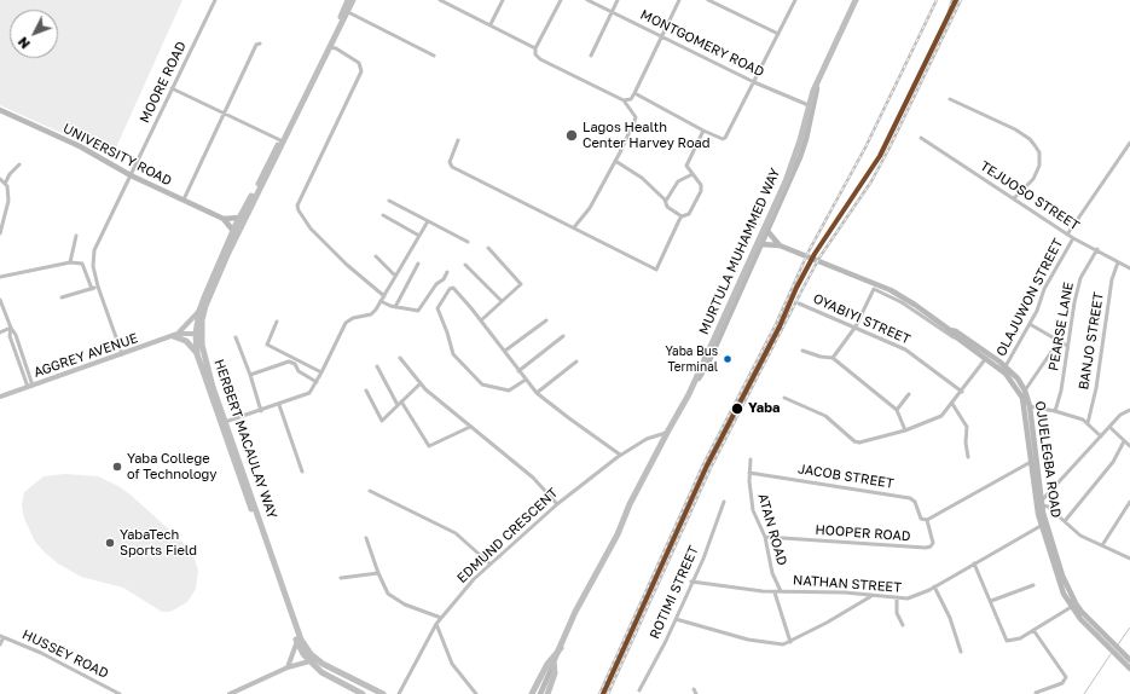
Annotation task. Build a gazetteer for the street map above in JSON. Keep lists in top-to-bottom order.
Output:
{
  "streets": {
    "main road": [
      "UNIVERSITY ROAD",
      "MURTULA MUHAMMED WAY",
      "HERBERT MACAULAY WAY",
      "OJUELEGBA ROAD"
    ],
    "street": [
      "MONTGOMERY ROAD",
      "MOORE ROAD",
      "TEJUOSO STREET",
      "OLAJUWON STREET",
      "OYABIYI STREET",
      "PEARSE LANE",
      "BANJO STREET",
      "AGGREY AVENUE",
      "JACOB STREET",
      "ATAN ROAD",
      "HOOPER ROAD",
      "EDMUND CRESCENT",
      "NATHAN STREET",
      "ROTIMI STREET",
      "HUSSEY ROAD"
    ]
  },
  "crossings": [
    ["MONTGOMERY ROAD", "MURTULA MUHAMMED WAY"],
    ["MOORE ROAD", "UNIVERSITY ROAD"],
    ["MOORE ROAD", "AGGREY AVENUE"],
    ["TEJUOSO STREET", "OLAJUWON STREET"],
    ["TEJUOSO STREET", "PEARSE LANE"],
    ["TEJUOSO STREET", "BANJO STREET"],
    ["MURTULA MUHAMMED WAY", "EDMUND CRESCENT"],
    ["OLAJUWON STREET", "OYABIYI STREET"],
    ["OLAJUWON STREET", "OJUELEGBA ROAD"],
    ["OJUELEGBA ROAD", "NATHAN STREET"],
    ["JACOB STREET", "ATAN ROAD"],
    ["JACOB STREET", "HOOPER ROAD"],
    ["ATAN ROAD", "HOOPER ROAD"],
    ["ATAN ROAD", "NATHAN STREET"],
    ["NATHAN STREET", "ROTIMI STREET"]
  ],
  "places": [
    "Lagos Health Center Harvey Road",
    "Yaba Bus Terminal",
    "Yaba",
    "Yaba College of Technology",
    "YabaTech Sports Field"
  ],
  "north": "bottom left"
}
